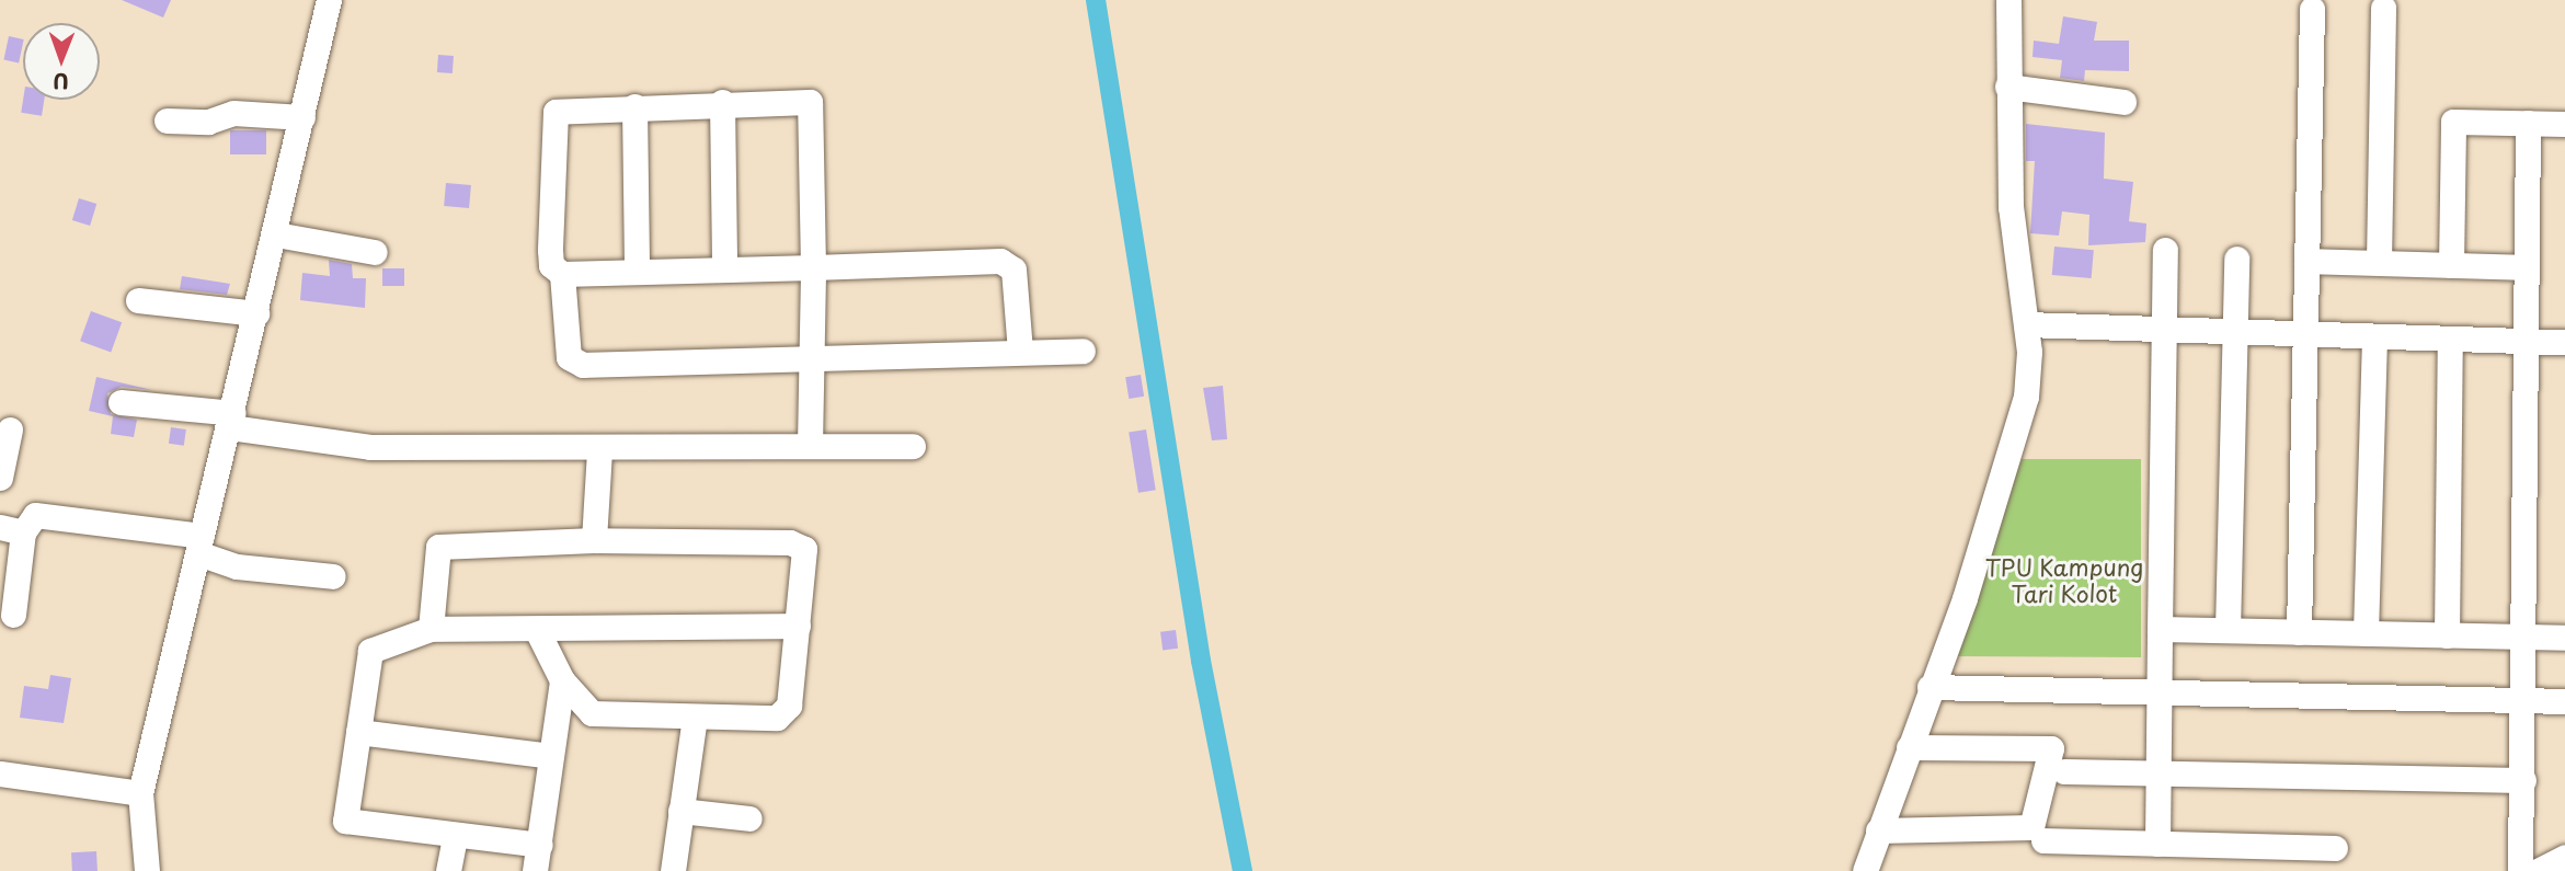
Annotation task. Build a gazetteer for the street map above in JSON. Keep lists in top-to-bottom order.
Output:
{
  "parks": ["TPU Kampung Tari Kolot"],
  "north": "bottom"
}
